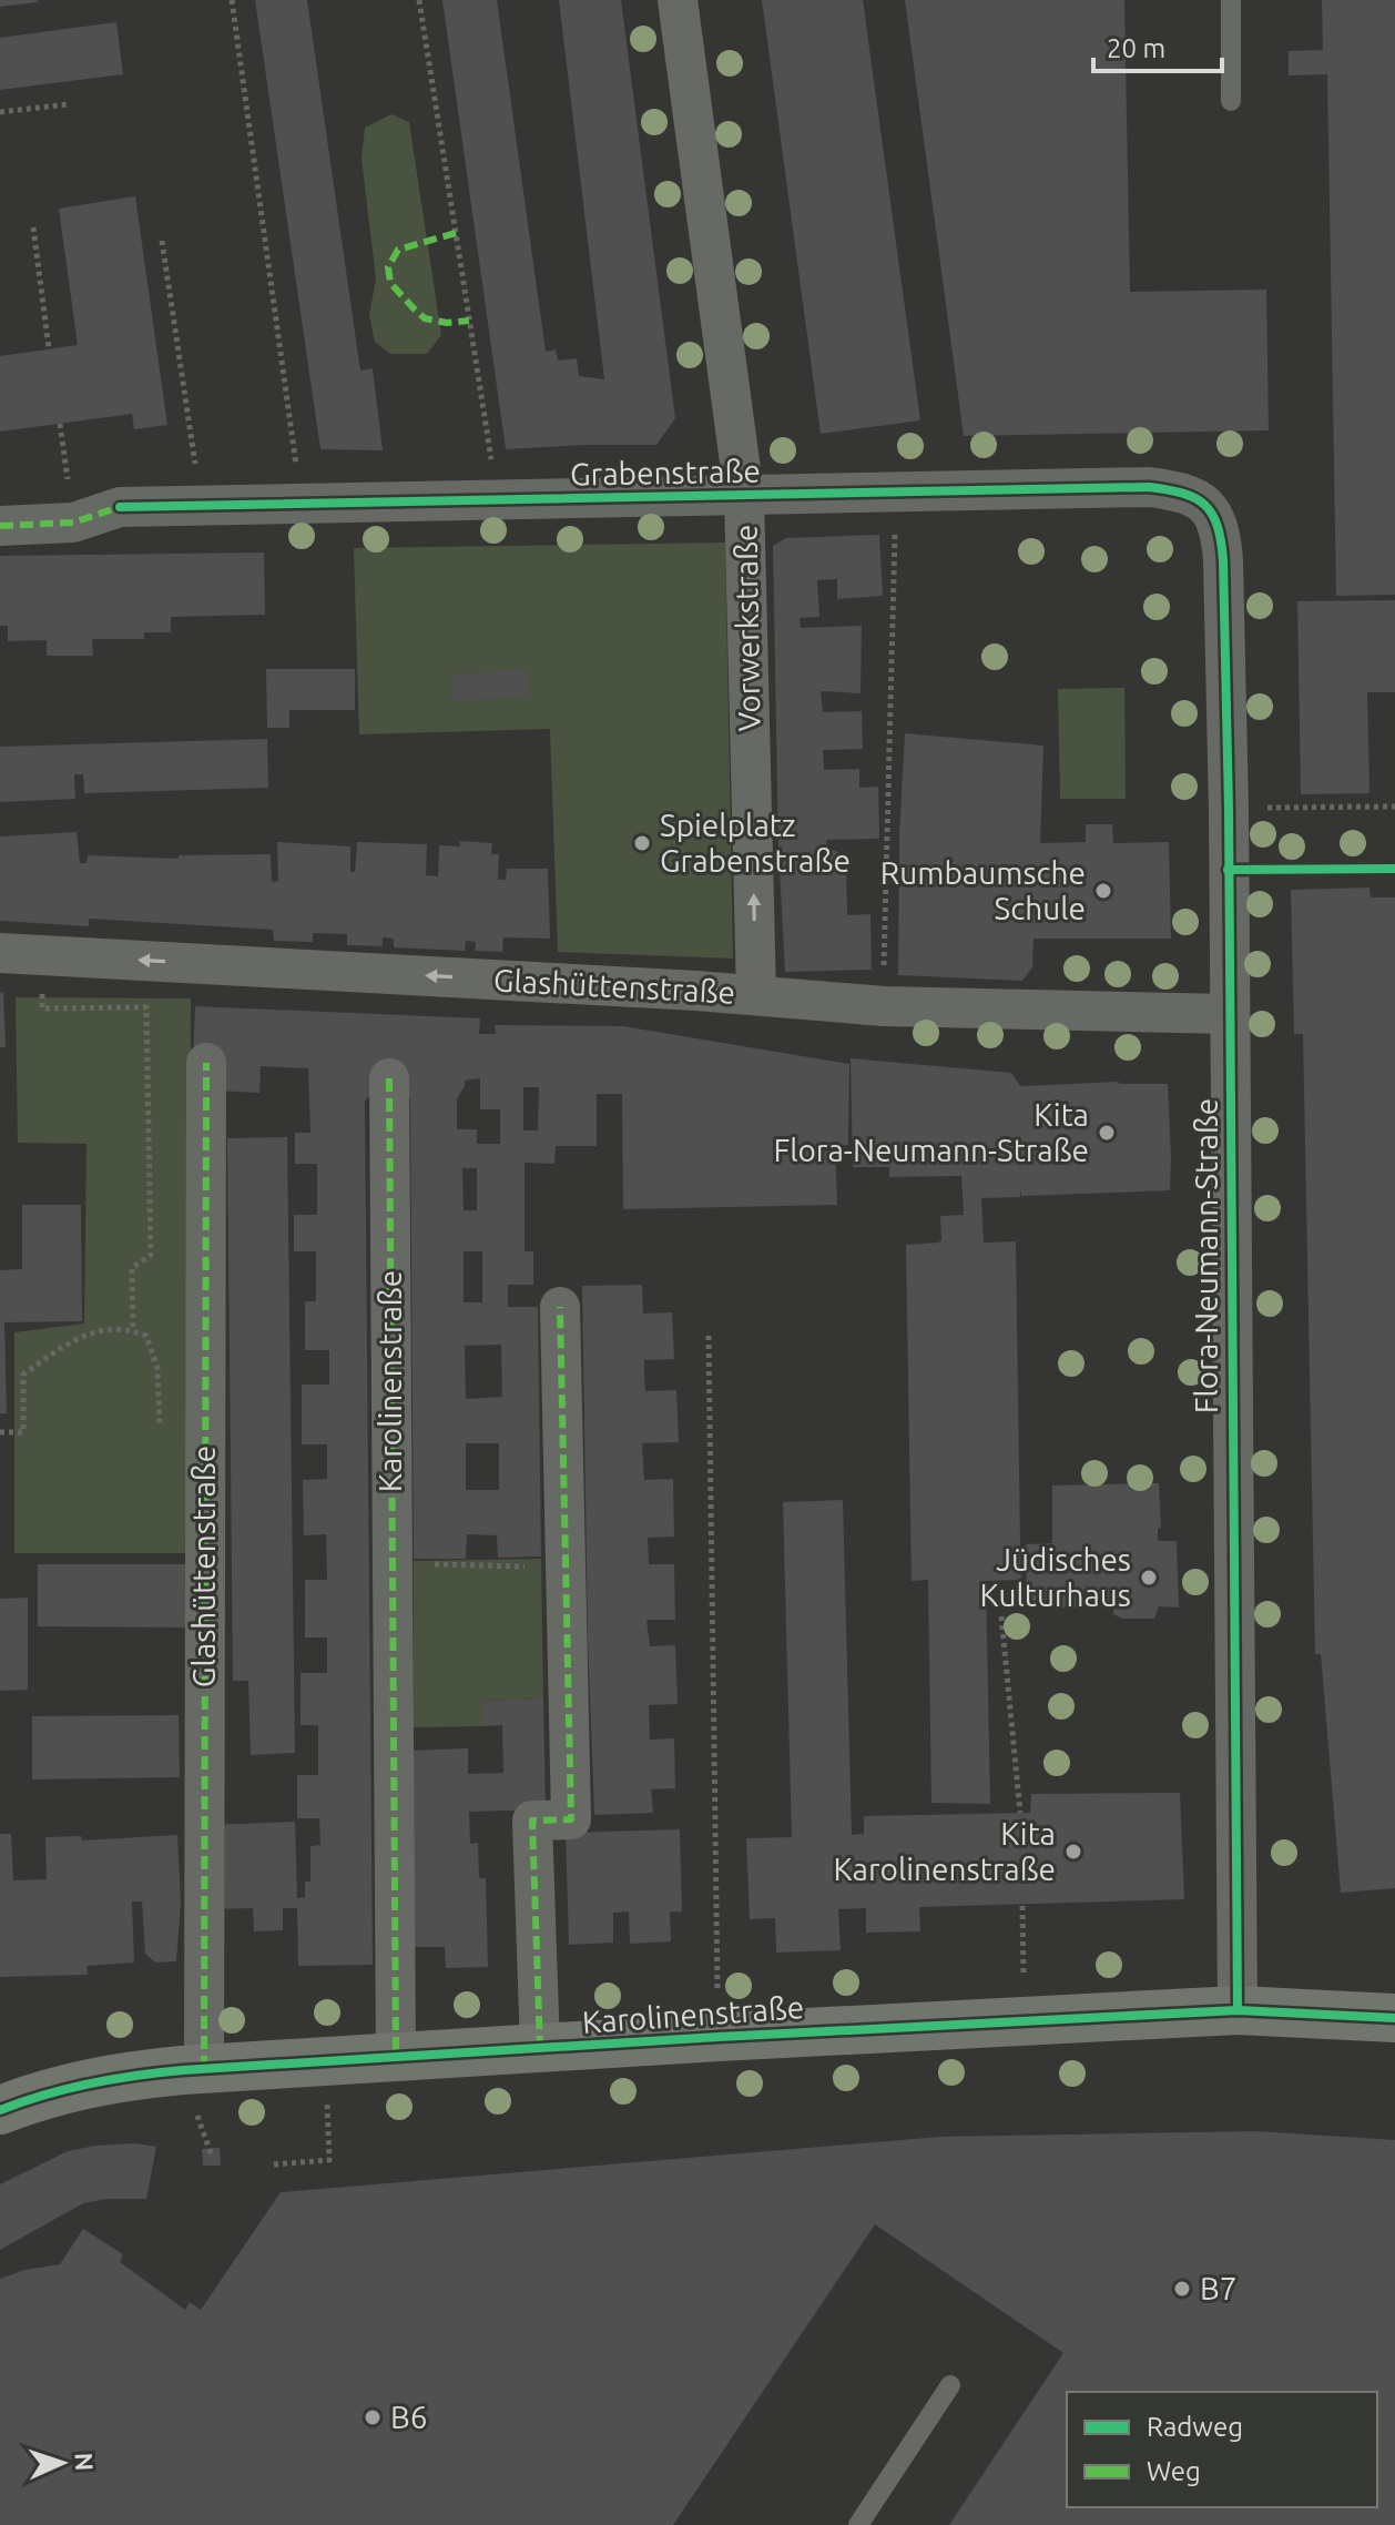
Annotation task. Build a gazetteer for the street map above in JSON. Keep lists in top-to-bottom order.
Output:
{
  "streets": {
    "main road": ["Karolinenstraße"],
    "street": [
      "Grabenstraße",
      "Vorwerkstraße",
      "Glashüttenstraße",
      "Flora-Neumann-Straße"
    ]
  },
  "crossings": [
    ["Grabenstraße", "Vorwerkstraße"],
    ["Grabenstraße", "Flora-Neumann-Straße"],
    ["Vorwerkstraße", "Glashüttenstraße"],
    ["Glashüttenstraße", "Flora-Neumann-Straße"],
    ["Glashüttenstraße", "Karolinenstraße"],
    ["Flora-Neumann-Straße", "Karolinenstraße"]
  ],
  "one_way": ["Vorwerkstraße"],
  "places": [
    "Spielplatz Grabenstraße",
    "Rumbaumsche Schule",
    "Kita Flora-Neumann-Straße",
    "Jüdisches Kulturhaus",
    "Kita Karolinenstraße",
    "B7",
    "B6"
  ],
  "legend": ["Radweg", "Weg"],
  "scale_bar": "20 m",
  "north": "right"
}
